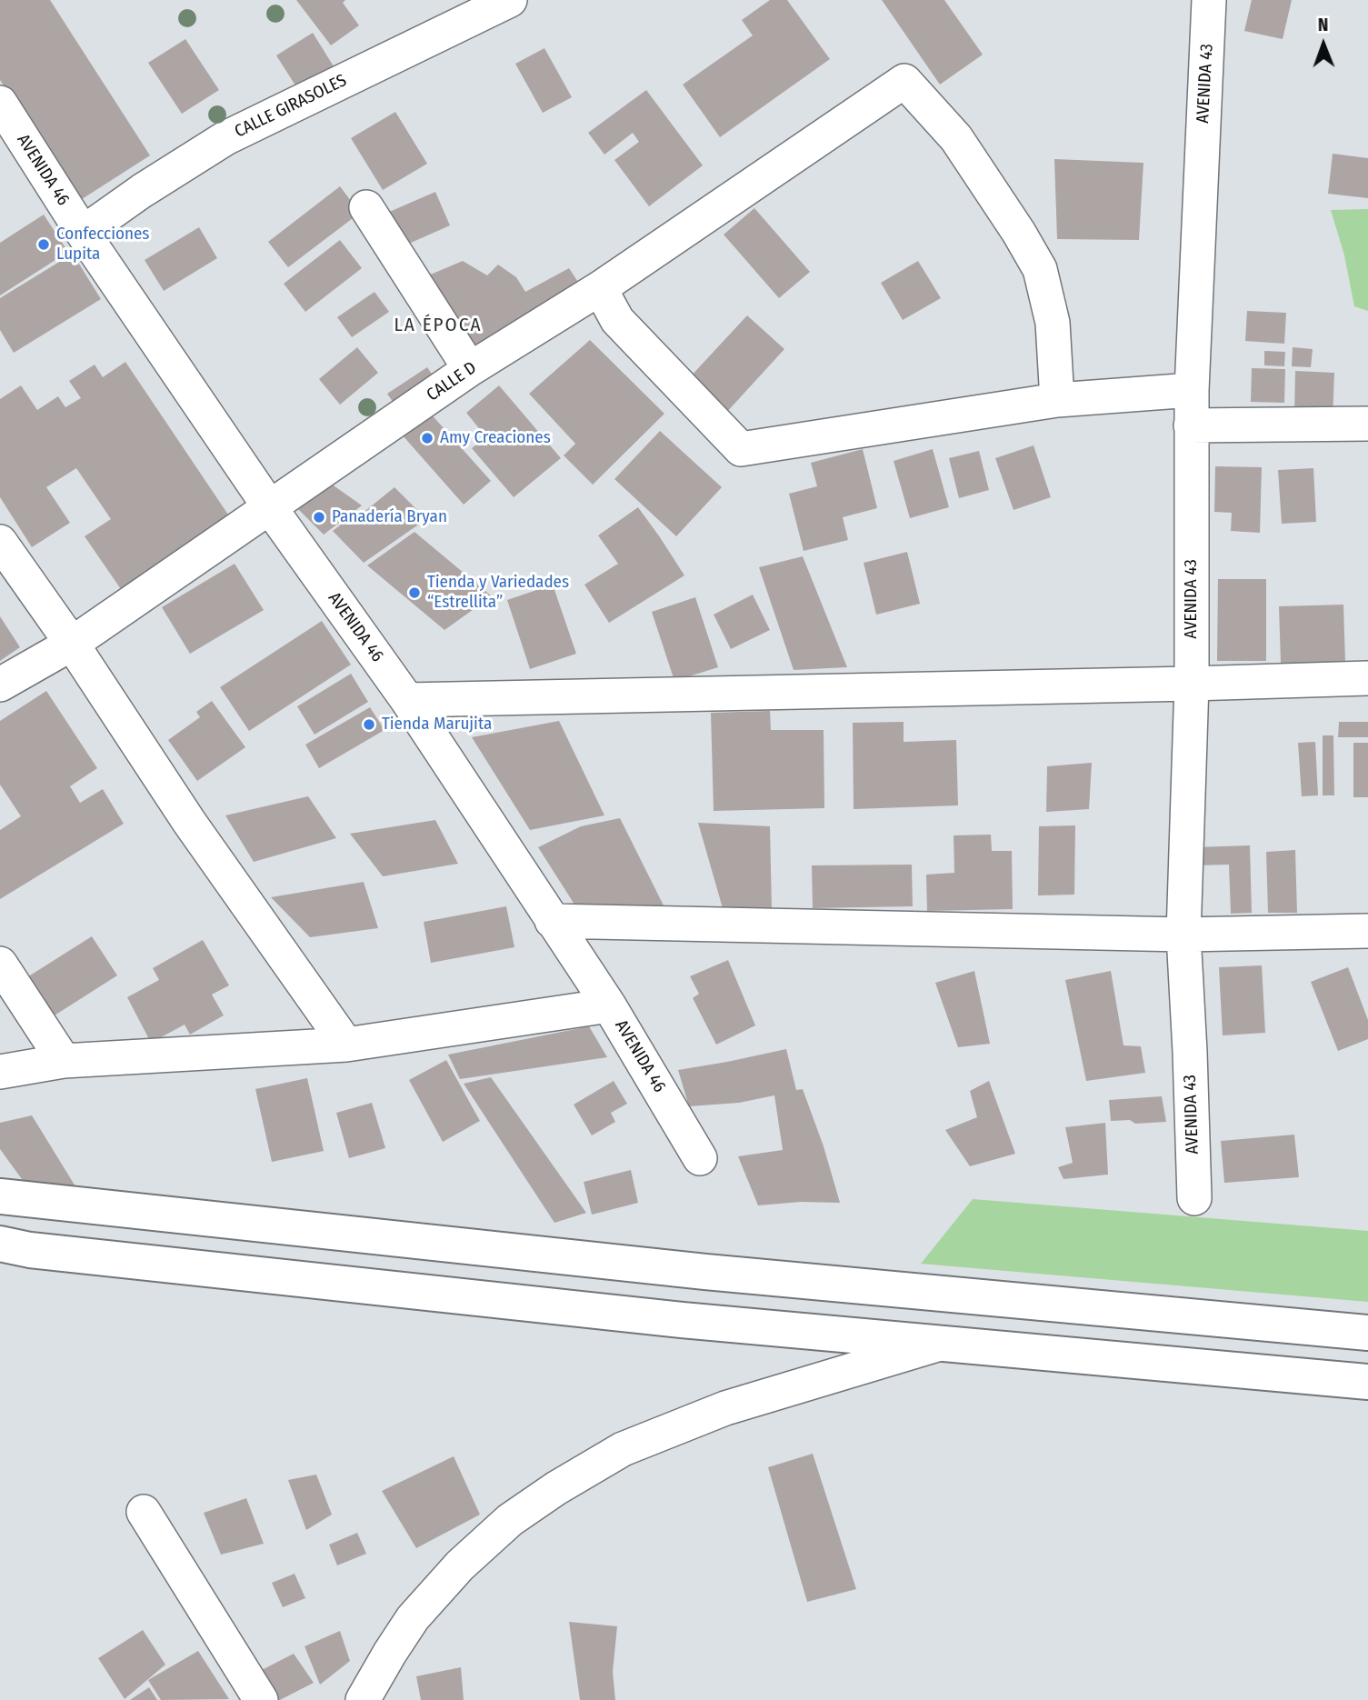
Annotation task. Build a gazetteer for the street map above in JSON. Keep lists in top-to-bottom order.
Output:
{
  "streets": {
    "street": [
      "AVENIDA 43",
      "CALLE GIRASOLES",
      "AVENIDA 46",
      "CALLE D"
    ]
  },
  "crossings": [
    ["CALLE GIRASOLES", "AVENIDA 46"],
    ["AVENIDA 46", "CALLE D"]
  ],
  "districts": ["LA ÉPOCA"],
  "places": [
    "Confecciones Lupita",
    "Amy Creaciones",
    "Panadería Bryan",
    "Tienda y Variedades “Estrellita”",
    "Tienda Marujita"
  ],
  "north": "top"
}
